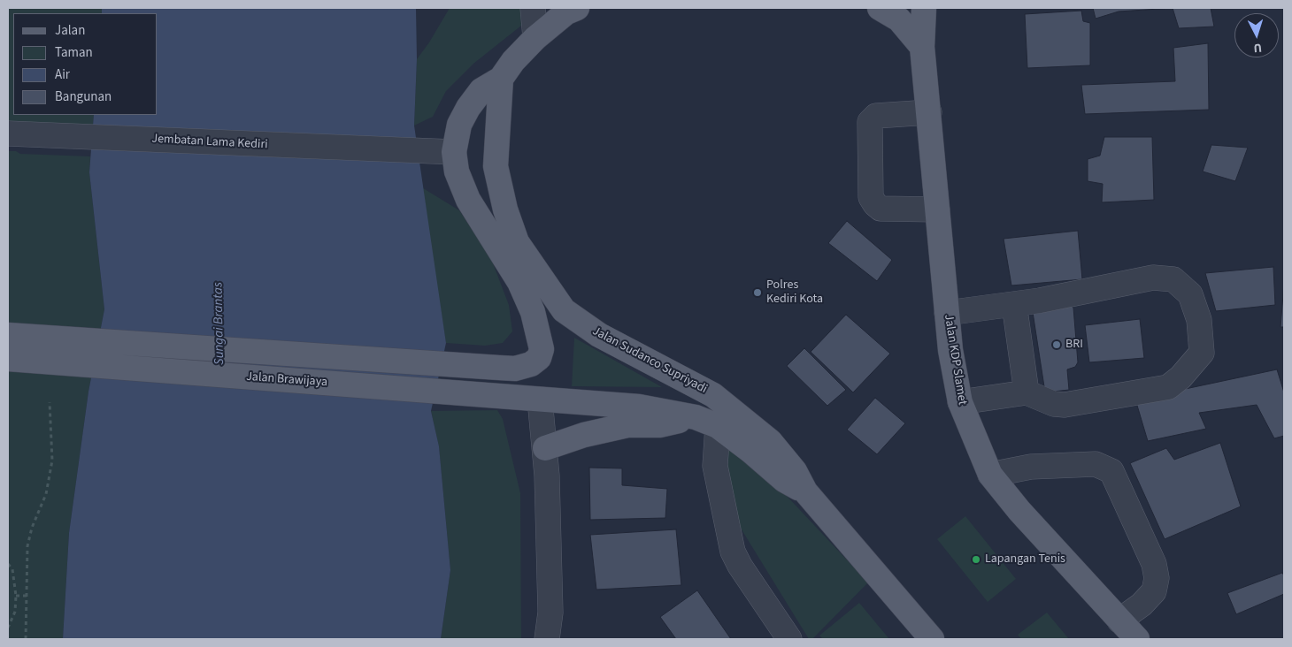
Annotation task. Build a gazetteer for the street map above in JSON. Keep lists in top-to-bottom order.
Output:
{
  "streets": {
    "main road": ["Jalan KDP Slamet", "Jalan Sudanco Supriyadi", "Jalan Brawijaya"],
    "street": ["Jembatan Lama Kediri"]
  },
  "crossings": [
    ["Jalan Sudanco Supriyadi", "Jalan Brawijaya"]
  ],
  "water": ["Sungai Brantas"],
  "places": ["Polres Kediri Kota", "BRI", "Lapangan Tenis"],
  "legend": [
    "Jalan",
    "Taman",
    "Air",
    "Bangunan"
  ],
  "north": "bottom"
}
